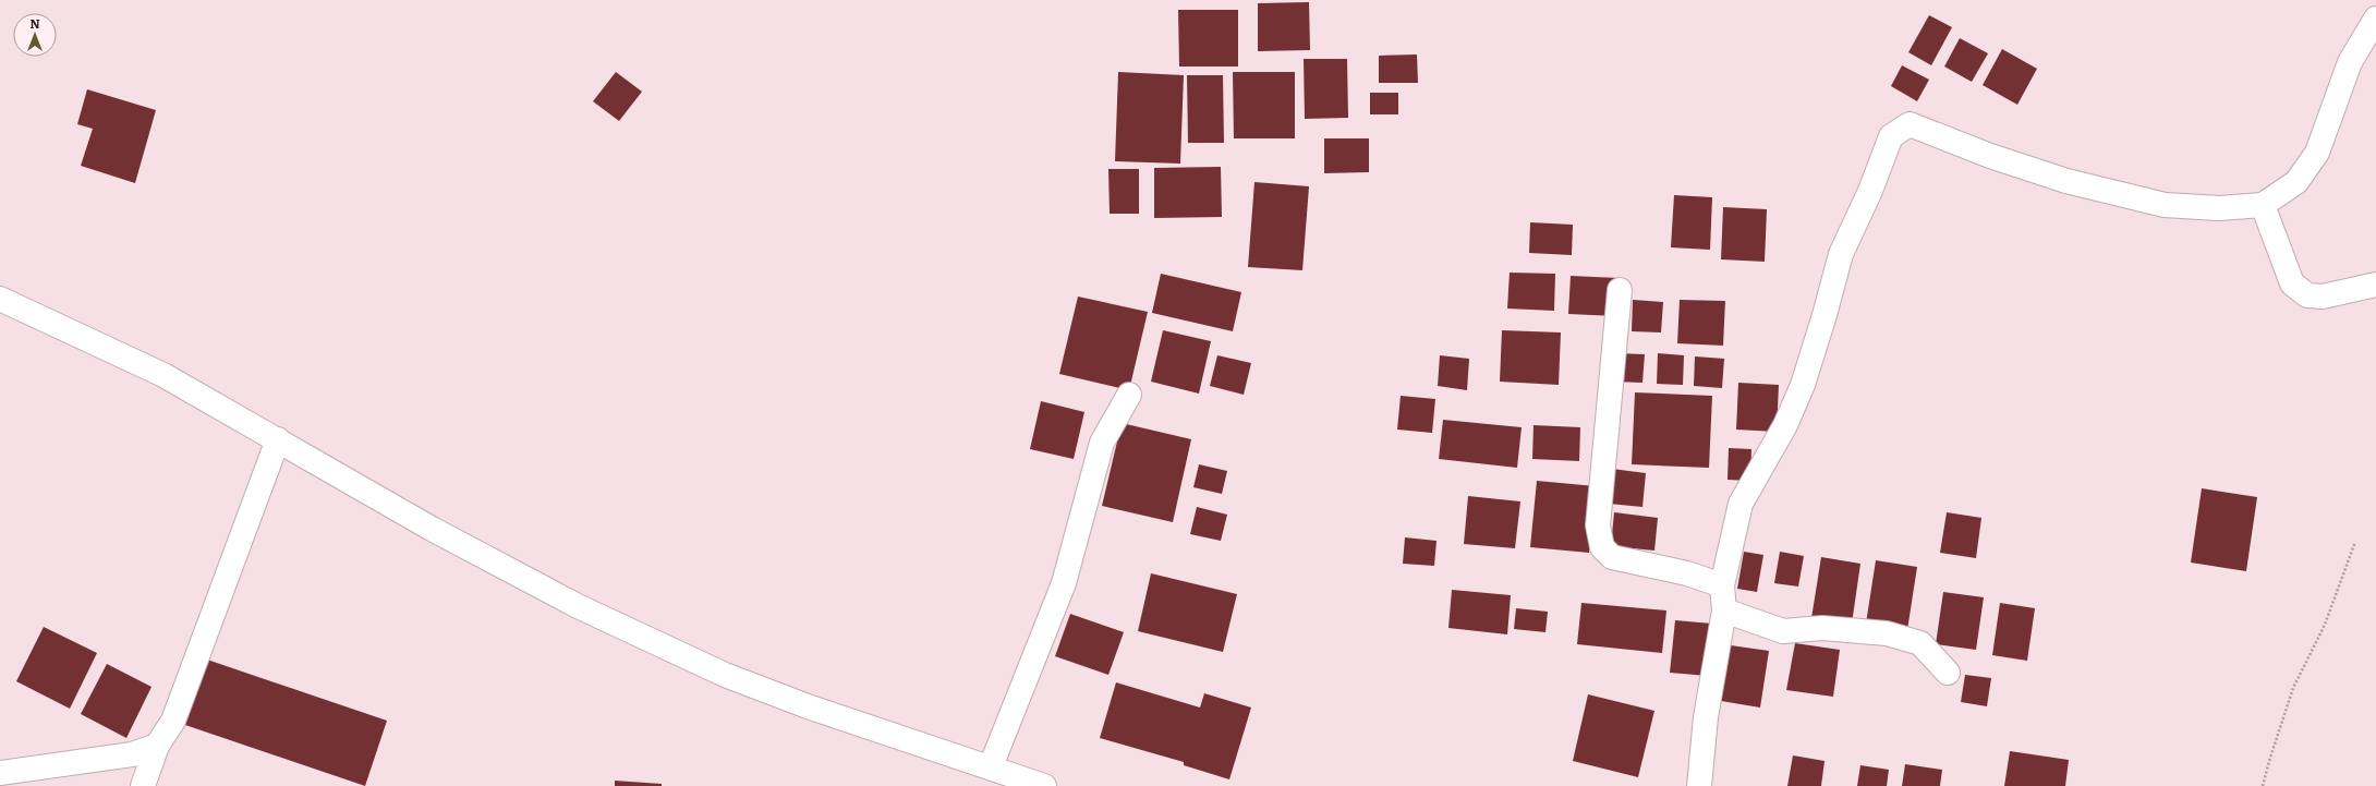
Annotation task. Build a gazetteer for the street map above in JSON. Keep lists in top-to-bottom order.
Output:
{
  "north": "top"
}
